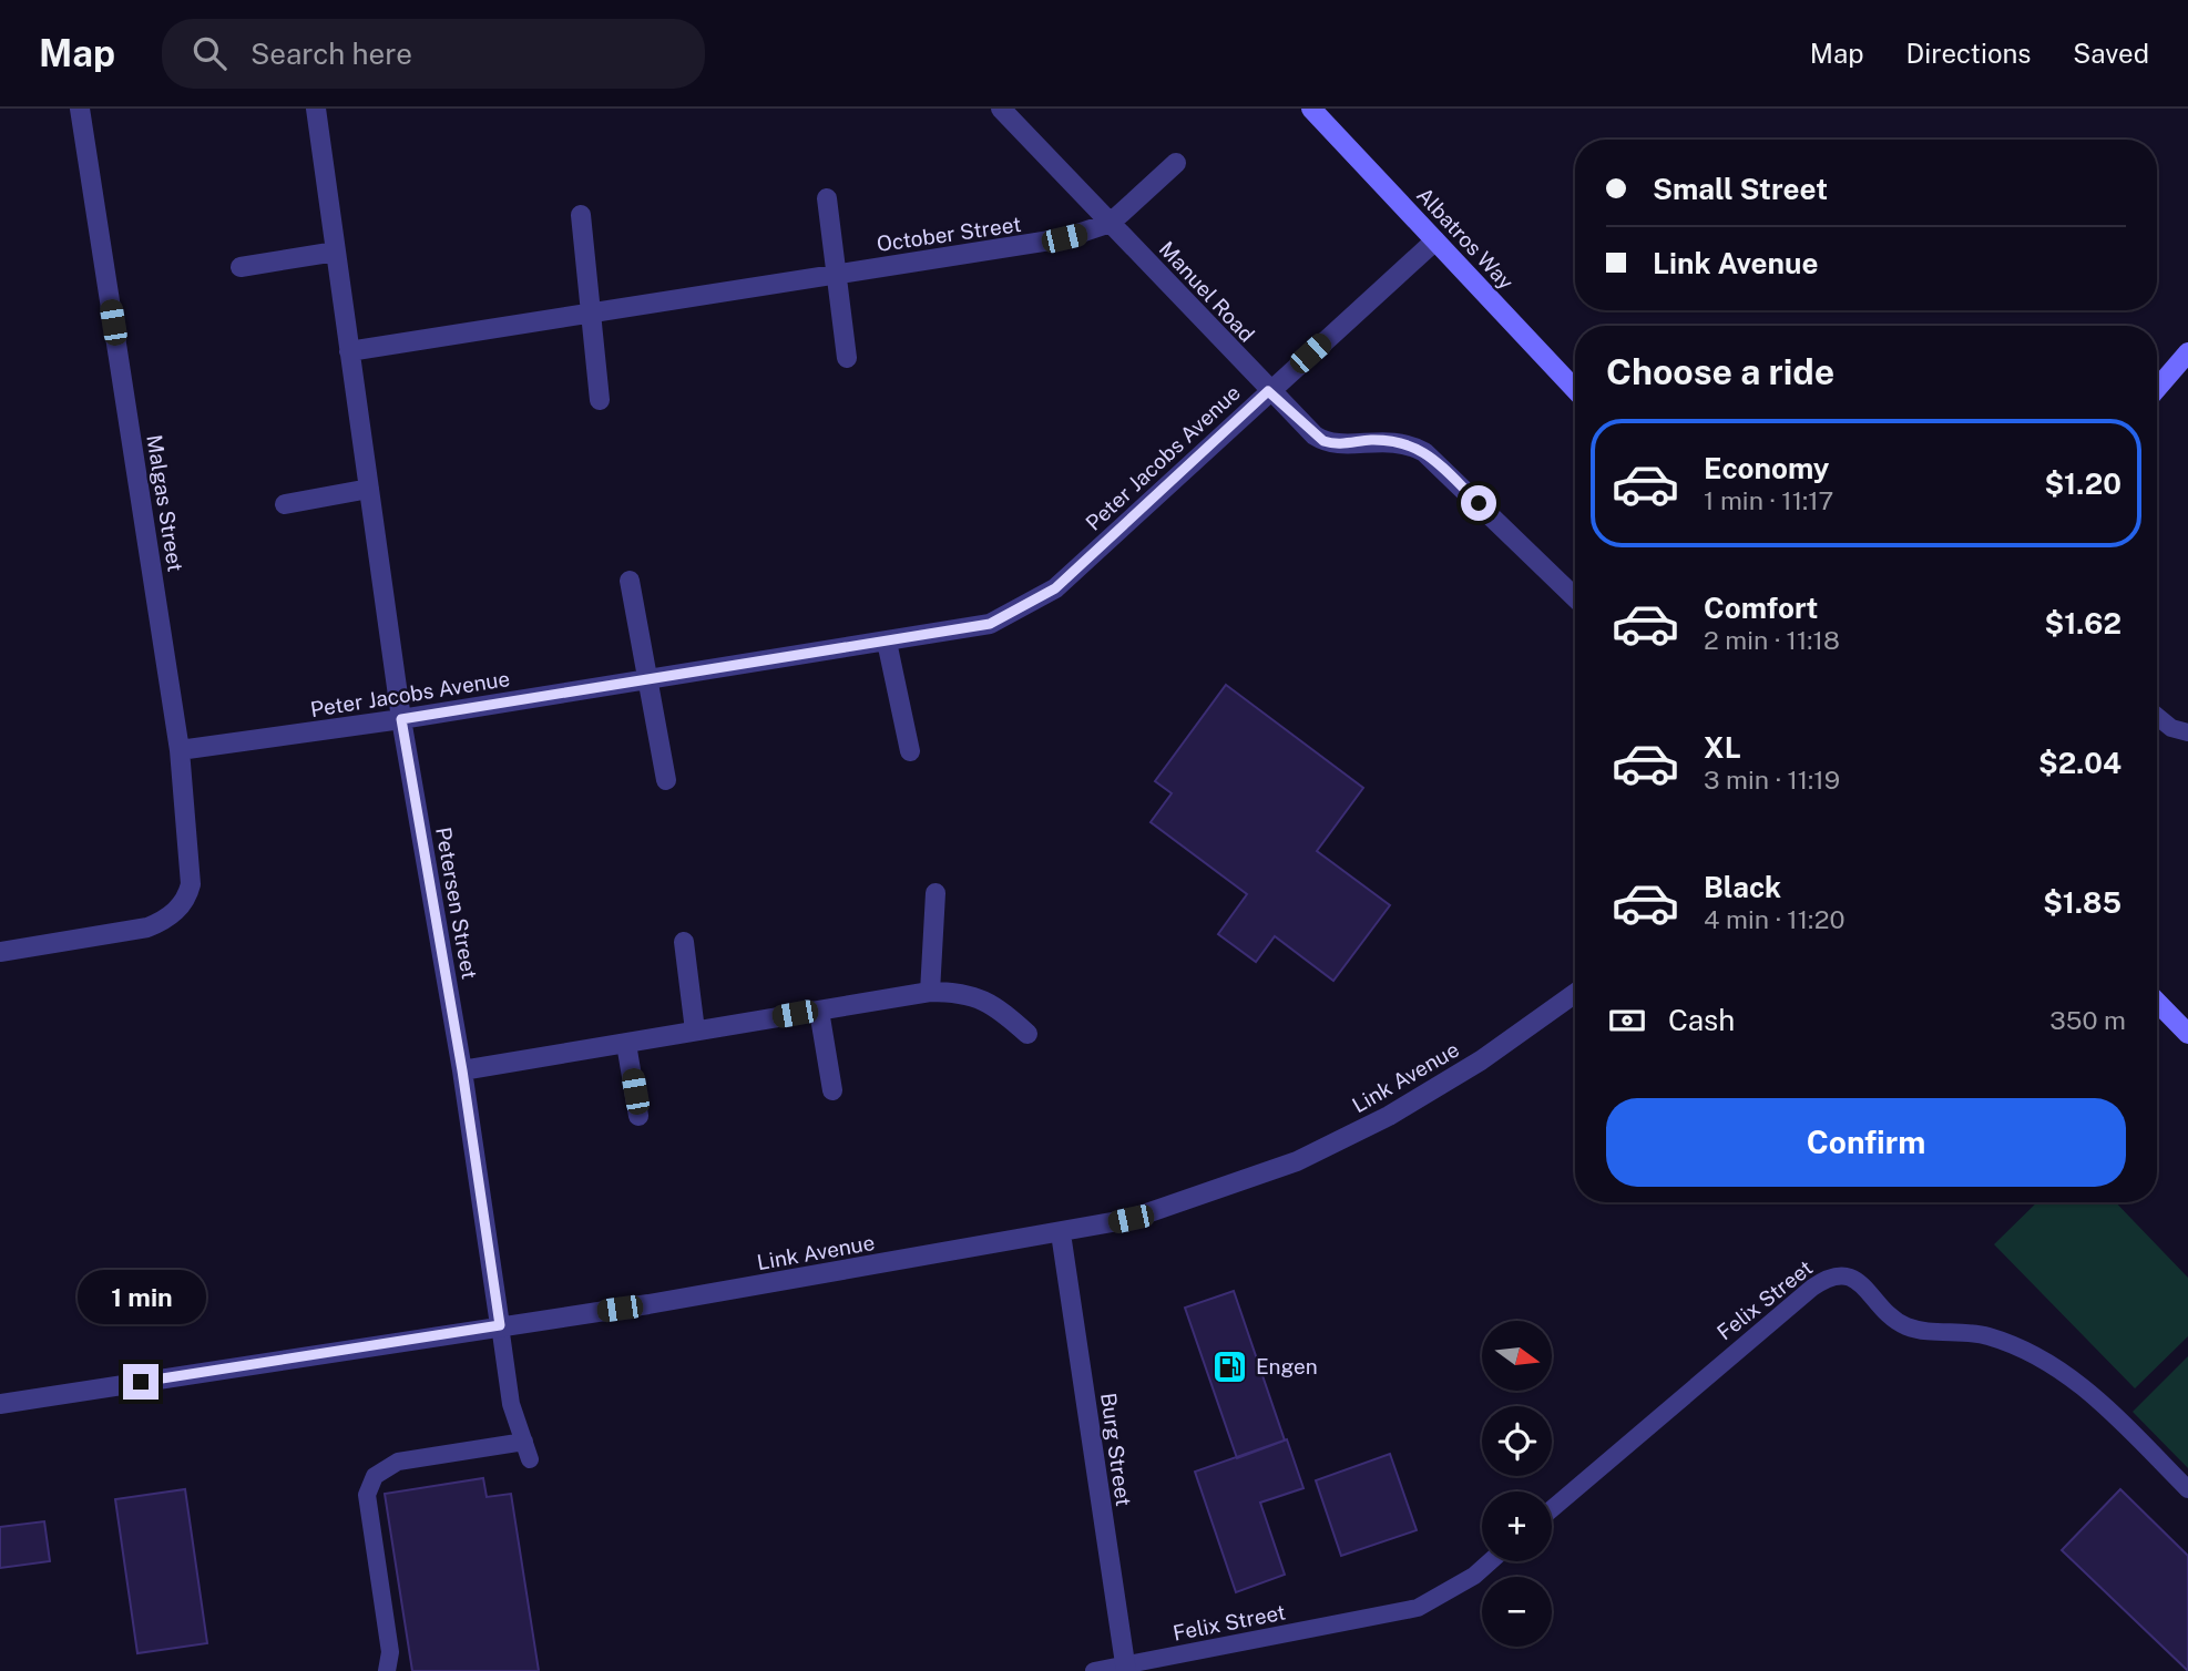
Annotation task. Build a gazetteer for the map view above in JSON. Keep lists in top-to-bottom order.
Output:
{
  "streets": {
    "street": [
      "October Street",
      "Albatros Way",
      "Manuel Road",
      "Peter Jacobs Avenue",
      "Malgas Street",
      "Petersen Street",
      "Link Avenue",
      "Burg Street"
    ],
    "lane": ["Felix Street"]
  },
  "crossings": [
    ["October Street", "Manuel Road"],
    ["October Street", "Petersen Street"],
    ["Albatros Way", "Peter Jacobs Avenue"],
    ["Manuel Road", "Peter Jacobs Avenue"],
    ["Peter Jacobs Avenue", "Malgas Street"],
    ["Peter Jacobs Avenue", "Petersen Street"],
    ["Petersen Street", "Link Avenue"],
    ["Link Avenue", "Burg Street"],
    ["Felix Street", "Burg Street"]
  ],
  "places": {
    "fuel station": ["Engen"]
  },
  "north": "right",
  "page": {
    "header": "Map",
    "search": "Search here",
    "nav": ["Map", "Directions", "Saved"],
    "banner": ["Small Street", "Link Avenue"],
    "heading": "Choose a ride",
    "list": [
      {
        "name": "Economy",
        "note": "1 min · 11:17",
        "value": "$1.20"
      },
      {
        "name": "Comfort",
        "note": "2 min · 11:18",
        "value": "$1.62"
      },
      {
        "name": "XL",
        "note": "3 min · 11:19",
        "value": "$2.04"
      },
      {
        "name": "Black",
        "note": "4 min · 11:20",
        "value": "$1.85"
      }
    ],
    "pay": ["Cash", "350 m"],
    "buttons": "Confirm",
    "bubble": "1 min",
    "map_buttons": ["+", "−"]
  }
}
